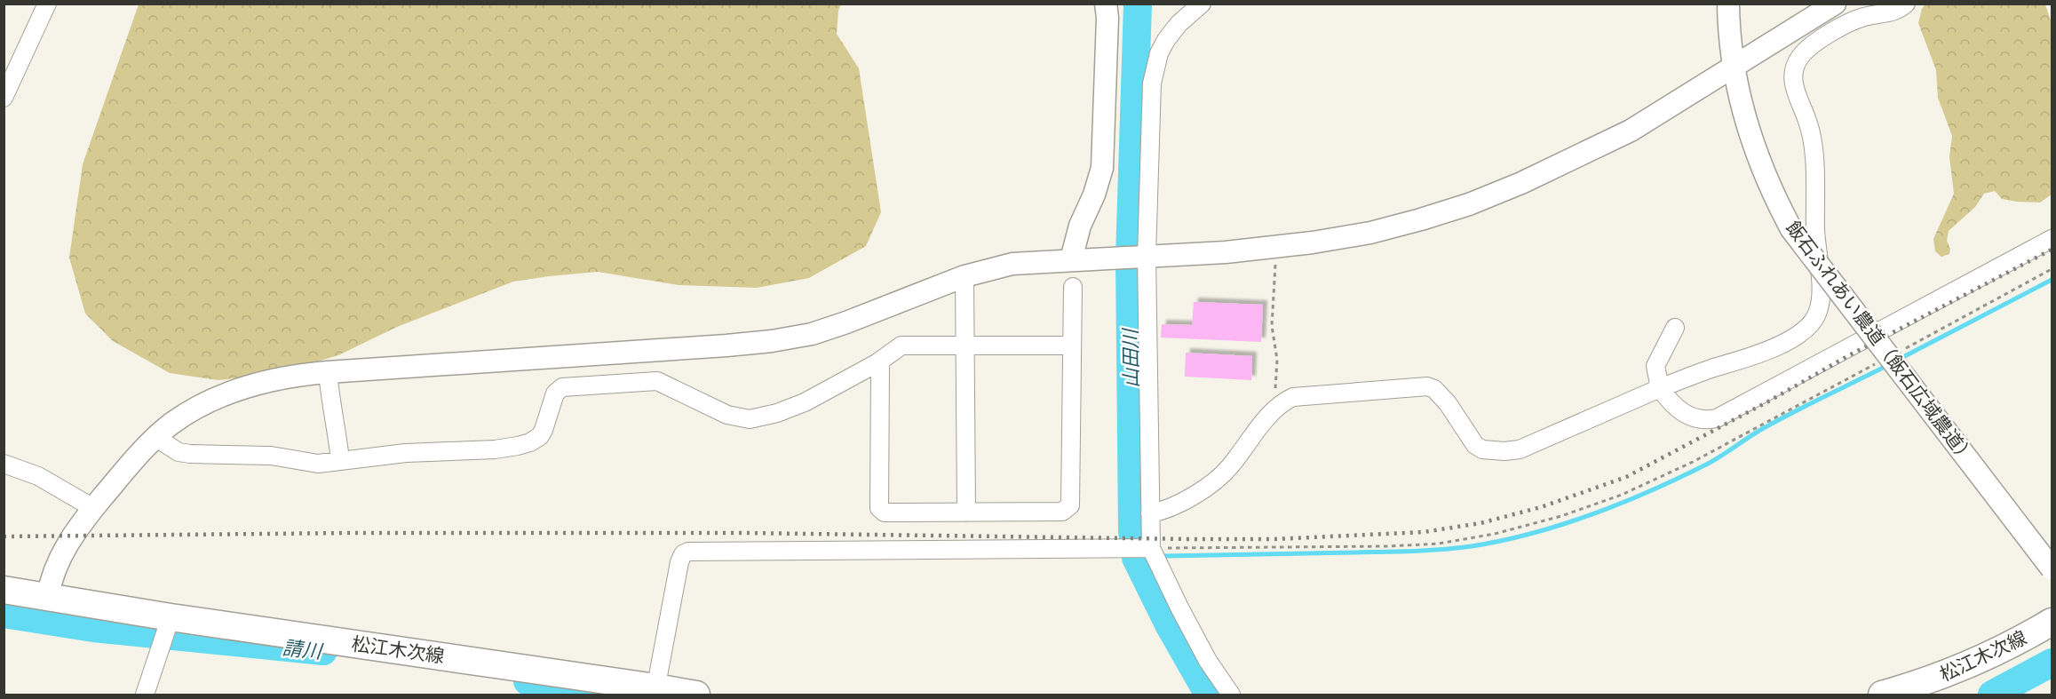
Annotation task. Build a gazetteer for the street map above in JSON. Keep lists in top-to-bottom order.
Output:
{
  "streets": {
    "main road": ["松江木次線"],
    "street": ["飯石ふれあい農道（飯石広域農道）"]
  },
  "water": ["山田川", "請川"]
}
